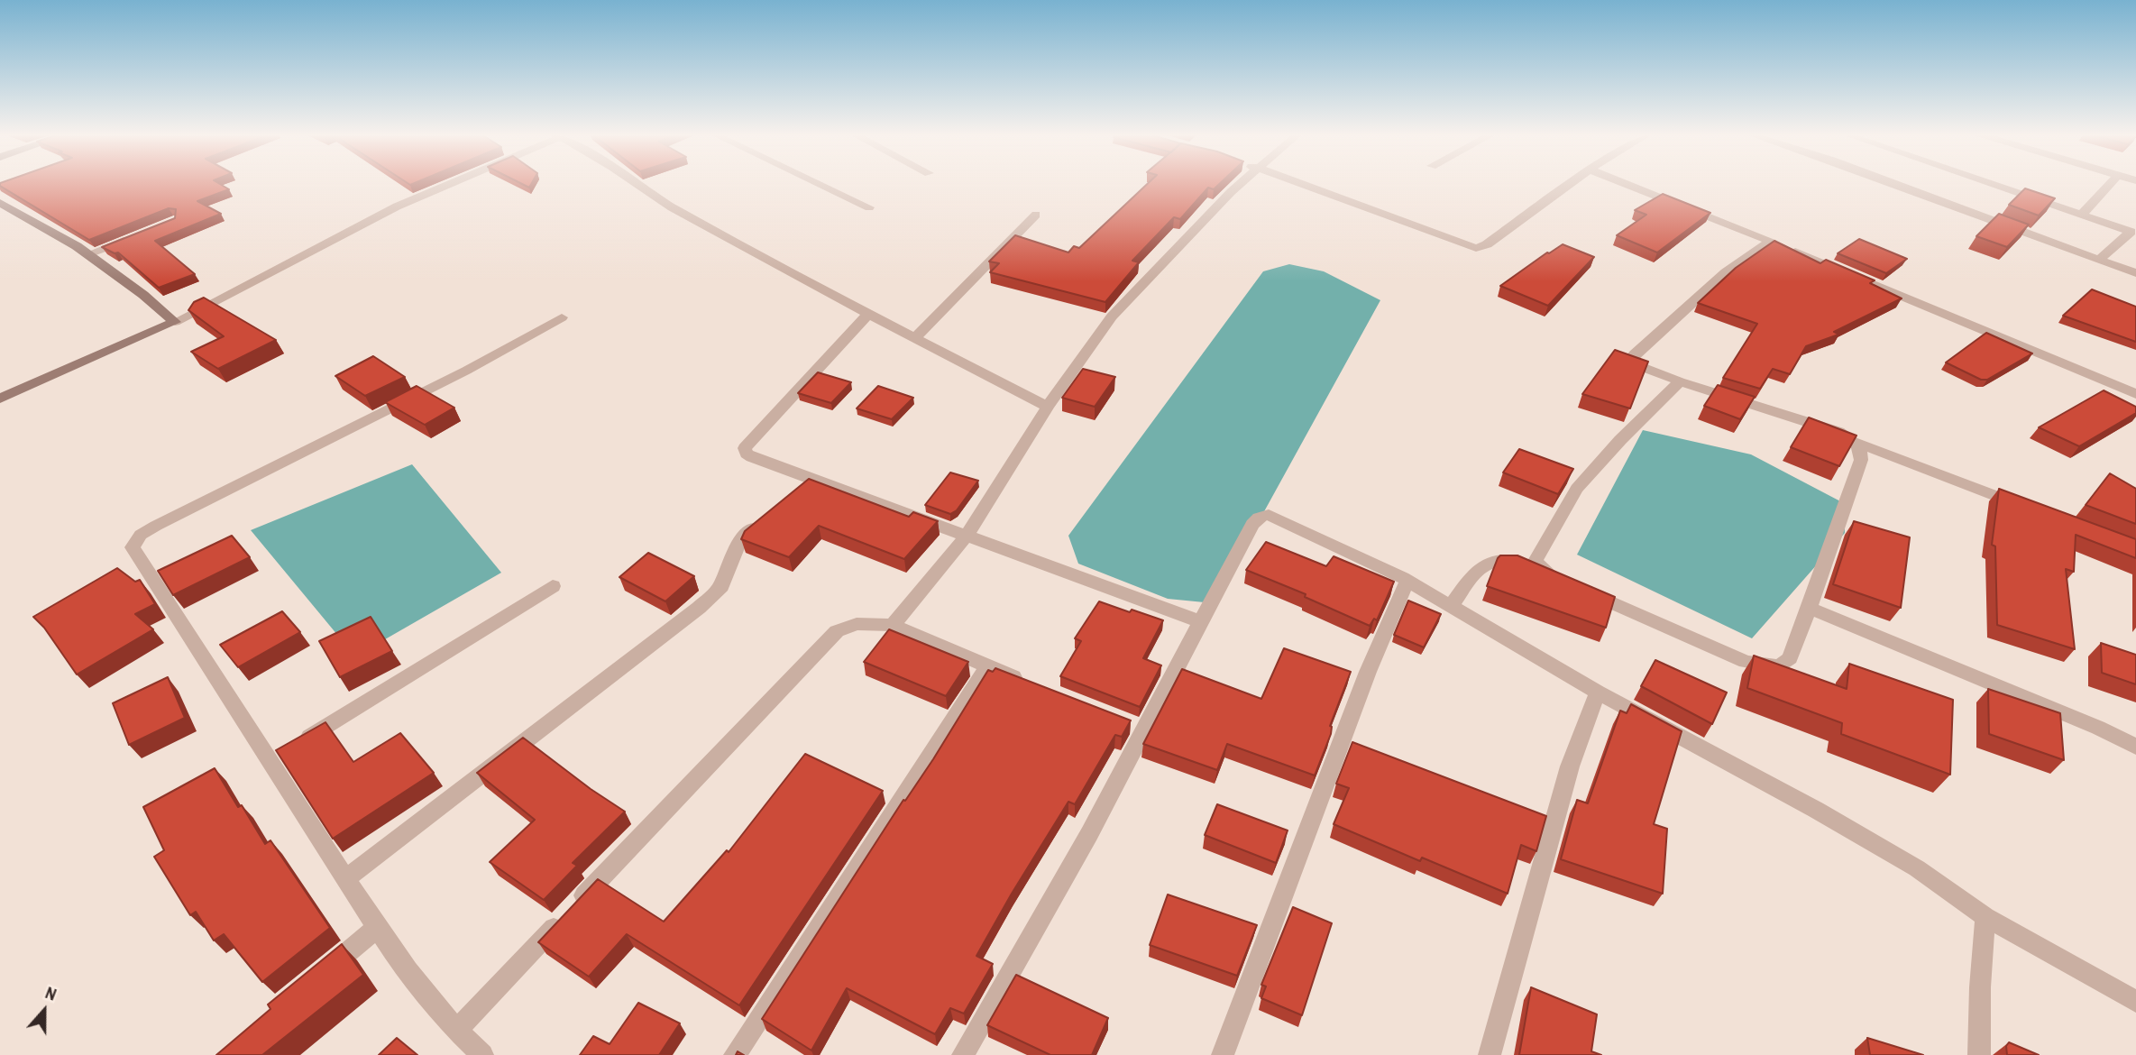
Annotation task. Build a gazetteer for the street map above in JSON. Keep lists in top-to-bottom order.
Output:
{
  "north": "top"
}
